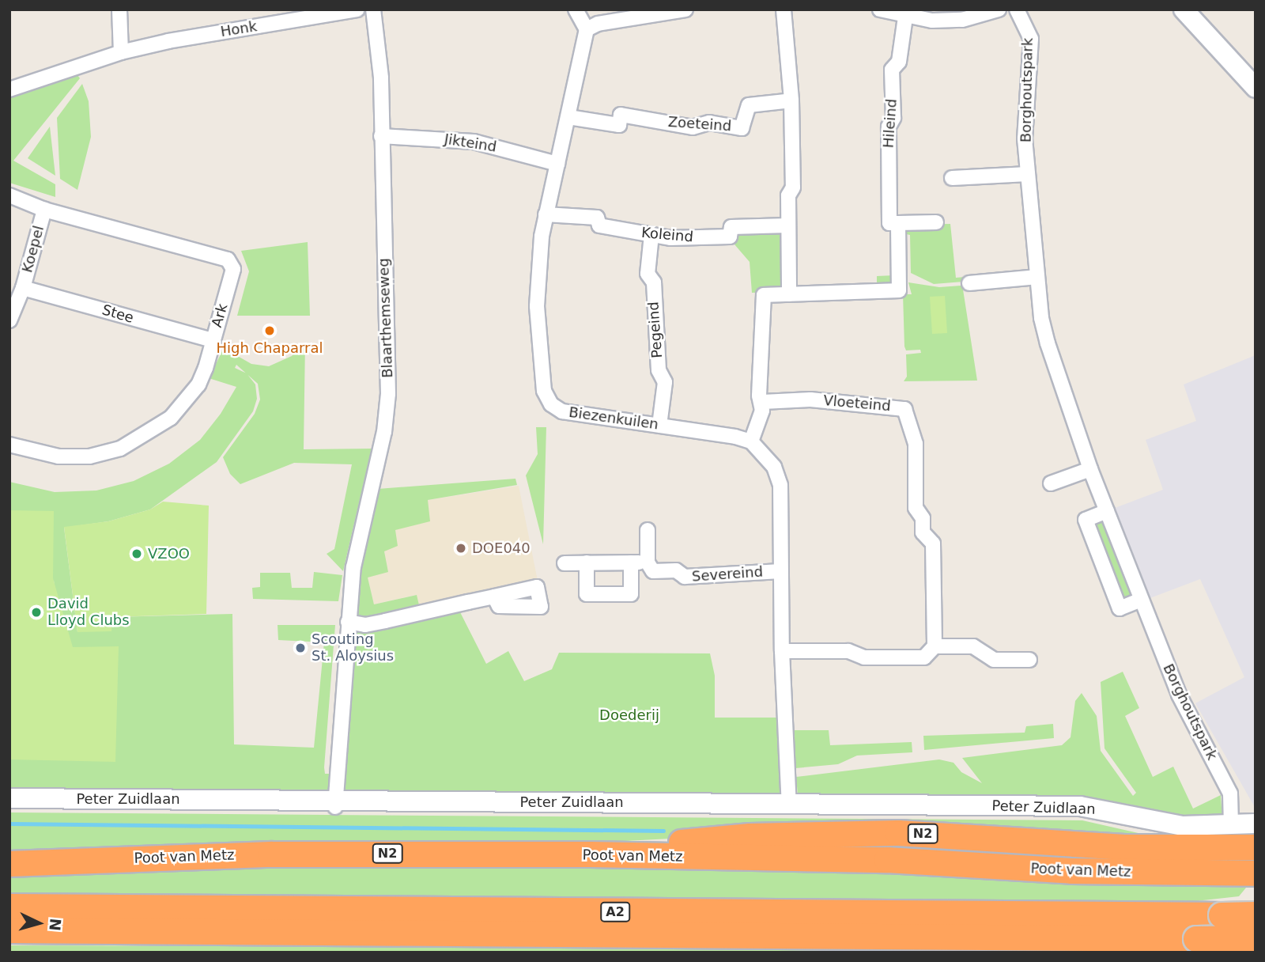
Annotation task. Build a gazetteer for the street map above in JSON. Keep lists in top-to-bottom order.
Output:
{
  "streets": {
    "highway": ["N2", "Poot van Metz", "A2"],
    "street": [
      "Honk",
      "Borghoutspark",
      "Hileind",
      "Zoeteind",
      "Jikteind",
      "Koleind",
      "Koepel",
      "Stee",
      "Ark",
      "Blaarthemseweg",
      "Pegeind",
      "Vloeteind",
      "Biezenkuilen",
      "Severeind",
      "Peter Zuidlaan"
    ]
  },
  "crossings": [
    ["Borghoutspark", "Peter Zuidlaan"],
    ["Zoeteind", "Biezenkuilen"],
    ["Jikteind", "Blaarthemseweg"],
    ["Jikteind", "Biezenkuilen"],
    ["Koleind", "Pegeind"],
    ["Koleind", "Biezenkuilen"],
    ["Koepel", "Stee"],
    ["Koepel", "Ark"],
    ["Stee", "Ark"],
    ["Blaarthemseweg", "Peter Zuidlaan"],
    ["Pegeind", "Biezenkuilen"],
    ["N2", "Poot van Metz"]
  ],
  "parks": ["Doederij"],
  "places": [
    "High Chaparral",
    "DOE040",
    "VZOO",
    "David Lloyd Clubs",
    "Scouting St. Aloysius"
  ],
  "north": "right"
}
